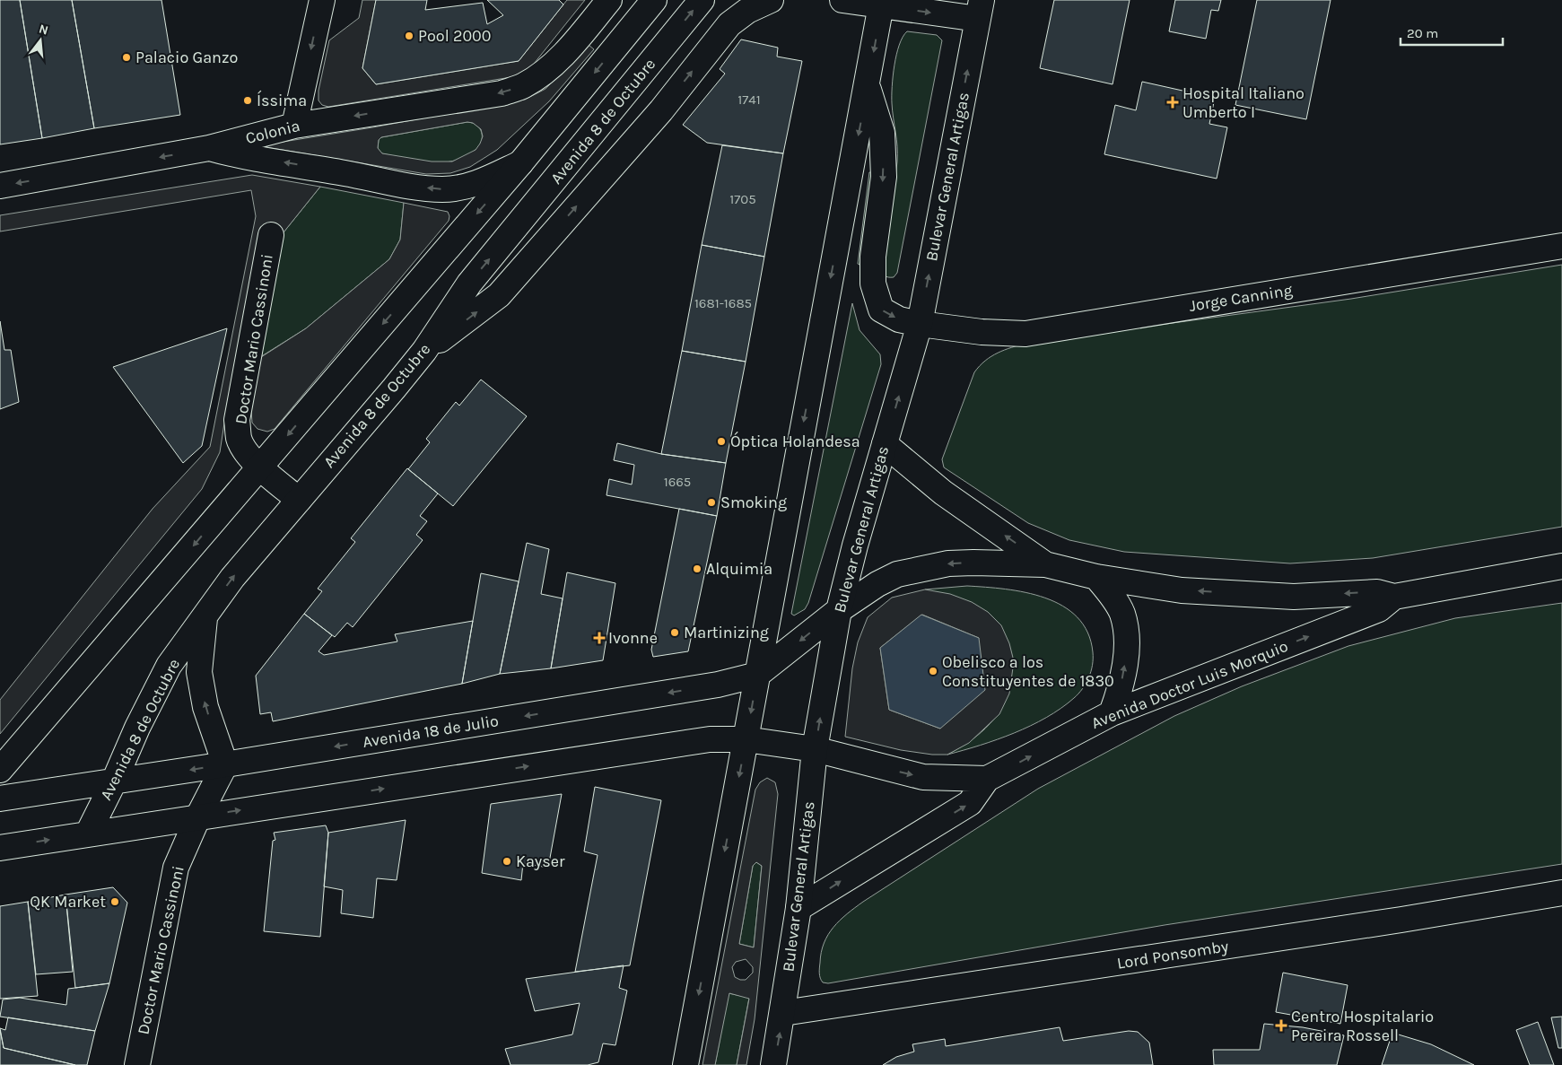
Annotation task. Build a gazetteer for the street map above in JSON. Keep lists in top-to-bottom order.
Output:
{
  "streets": {
    "main road": [
      "Avenida 8 de Octubre",
      "Colonia",
      "Bulevar General Artigas",
      "Jorge Canning",
      "Doctor Mario Cassinoni",
      "Avenida Doctor Luis Morquio",
      "Avenida 18 de Julio",
      "Lord Ponsomby"
    ]
  },
  "crossings": [
    ["Avenida 8 de Octubre", "Doctor Mario Cassinoni"],
    ["Avenida 8 de Octubre", "Avenida 18 de Julio"],
    ["Bulevar General Artigas", "Jorge Canning"],
    ["Bulevar General Artigas", "Avenida Doctor Luis Morquio"],
    ["Bulevar General Artigas", "Avenida 18 de Julio"],
    ["Bulevar General Artigas", "Lord Ponsomby"],
    ["Doctor Mario Cassinoni", "Avenida 18 de Julio"],
    ["Avenida Doctor Luis Morquio", "Avenida 18 de Julio"]
  ],
  "places": {
    "other": [
      "Pool 2000",
      "Palacio Ganzo",
      "Íssima",
      "Óptica Holandesa",
      "Smoking",
      "Alquimia",
      "Martinizing",
      "Obelisco a los Constituyentes de 1830",
      "Kayser",
      "QK Market"
    ],
    "health": ["Hospital Italiano Umberto I", "Ivonne", "Centro Hospitalario Pereira Rossell"]
  },
  "house_numbers": [
    "1741",
    "1705",
    "1681-1685",
    "1665"
  ],
  "scale_bar": "20 m",
  "north": "top"
}
